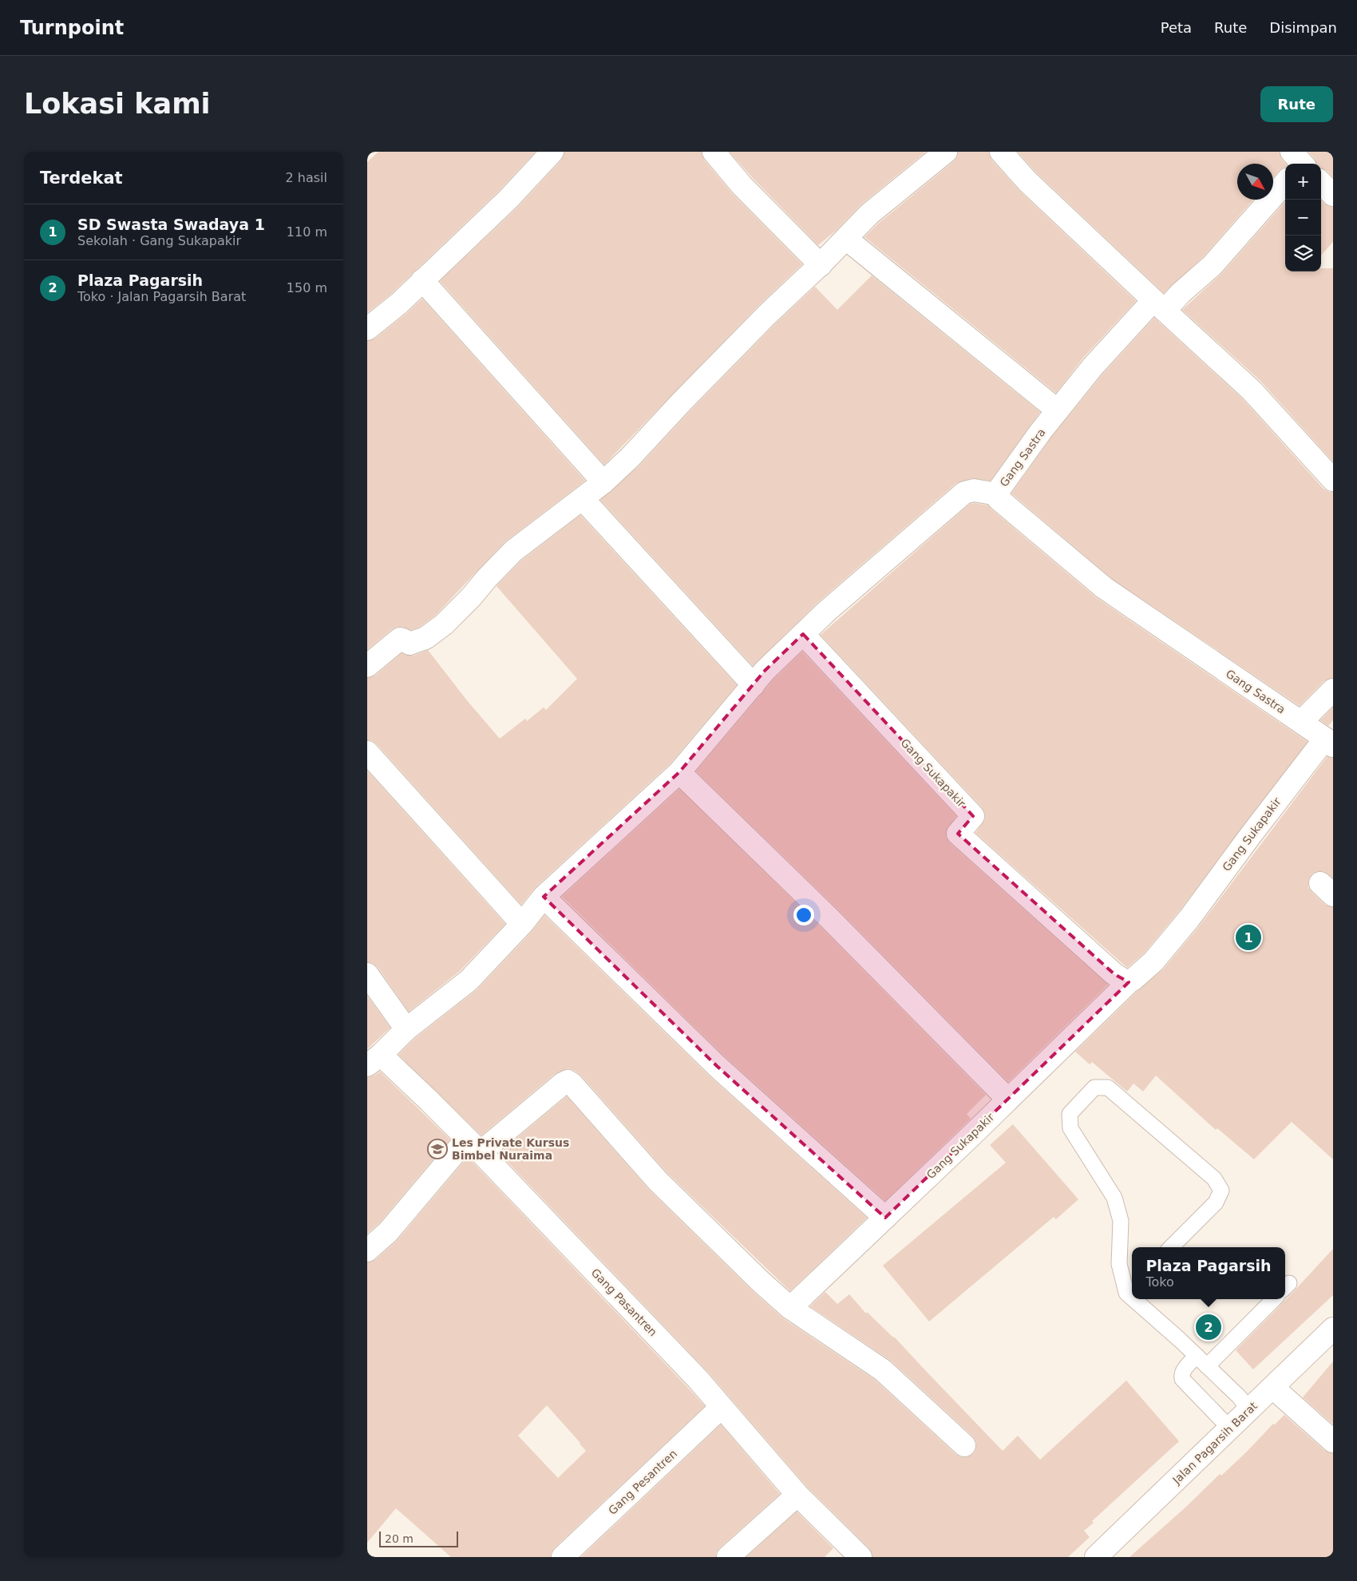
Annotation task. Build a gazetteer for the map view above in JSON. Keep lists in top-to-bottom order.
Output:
{
  "streets": {
    "street": [
      "Gang Sastra",
      "Gang Sukapakir",
      "Gang Pasantren",
      "Jalan Pagarsih Barat",
      "Gang Pesantren"
    ]
  },
  "crossings": [
    ["Gang Sastra", "Gang Sukapakir"],
    ["Gang Pasantren", "Gang Pesantren"]
  ],
  "places": {
    "school or university": ["Les Private Kursus Bimbel Nuraima"]
  },
  "scale_bar": "20 m",
  "north": "bottom right",
  "page": {
    "header": "Turnpoint",
    "nav": ["Peta", "Rute", "Disimpan"],
    "buttons": "Rute",
    "title": "Lokasi kami",
    "heading": ["Terdekat", "2 hasil"],
    "map_buttons": ["+", "−"],
    "list": [
      {
        "mark": "1",
        "name": "SD Swasta Swadaya 1",
        "note": "Sekolah · Gang Sukapakir",
        "value": "110 m"
      },
      {
        "mark": "2",
        "name": "Plaza Pagarsih",
        "note": "Toko · Jalan Pagarsih Barat",
        "value": "150 m"
      }
    ],
    "pins": ["1", "2"],
    "popup": ["Plaza Pagarsih", "Toko"],
    "scale": "20 m"
  }
}
